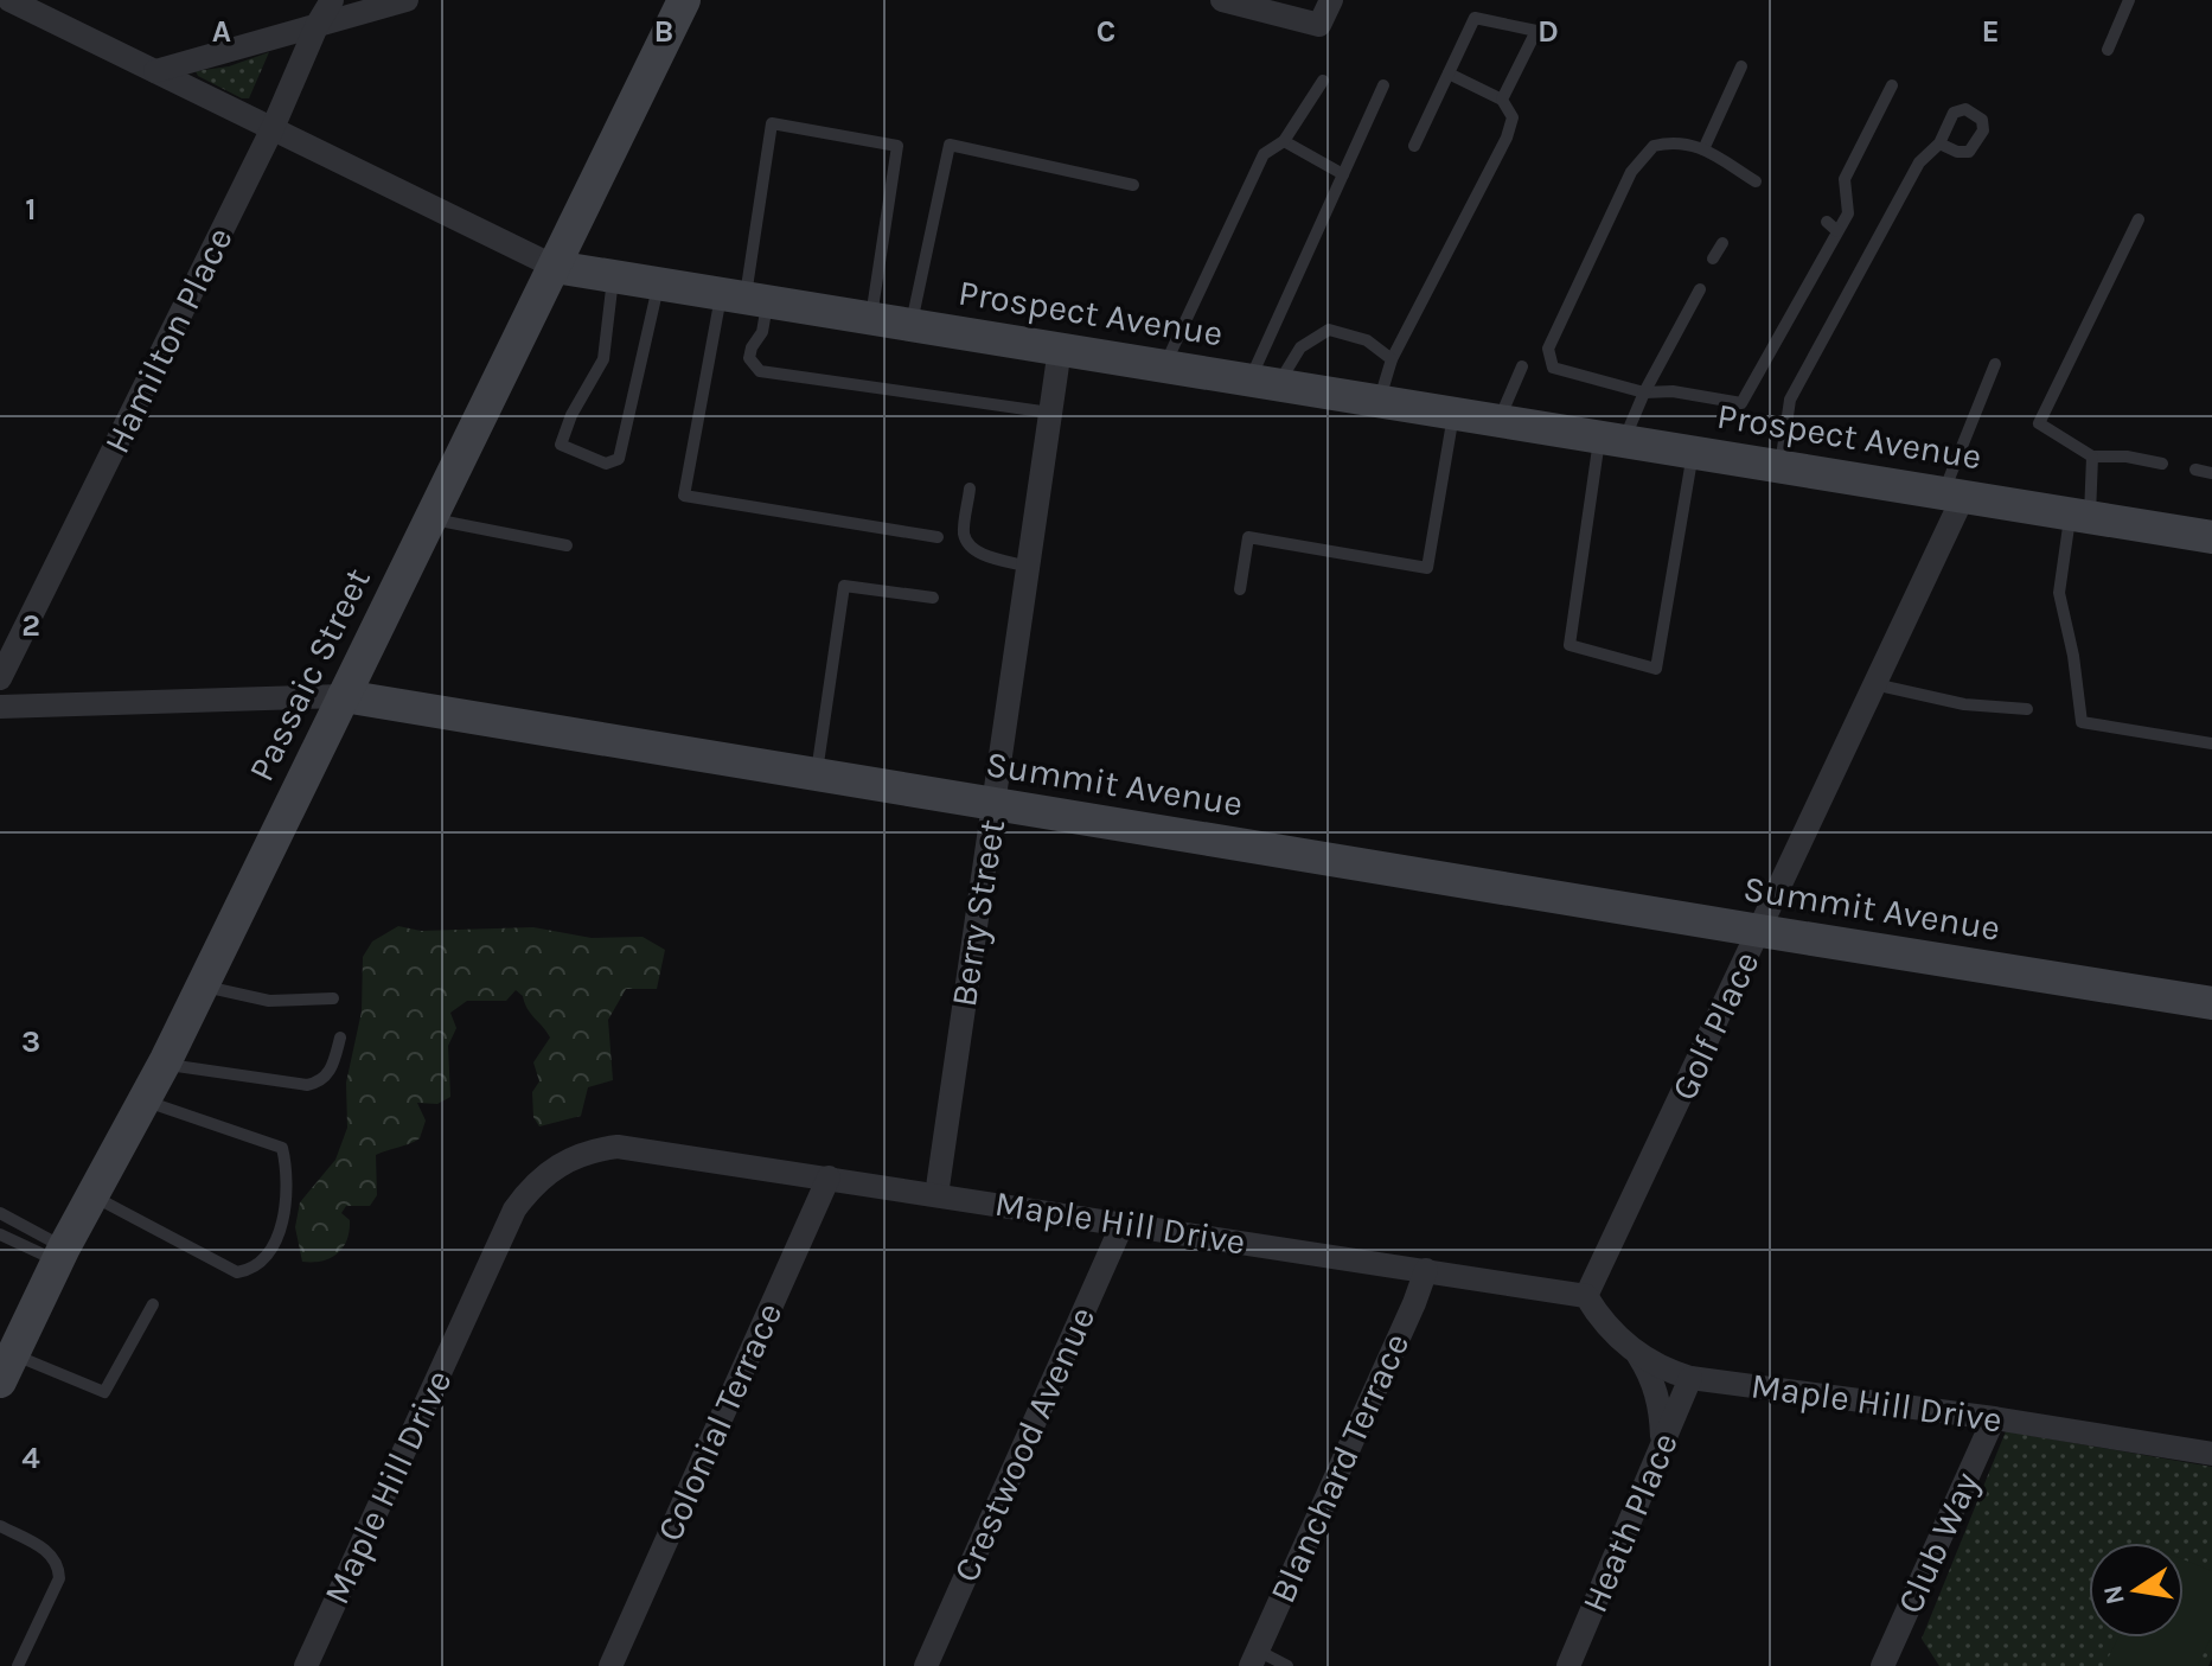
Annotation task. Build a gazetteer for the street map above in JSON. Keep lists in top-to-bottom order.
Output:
{
  "streets": {
    "street": [
      "Prospect Avenue",
      "Hamilton Place",
      "Passaic Street",
      "Summit Avenue",
      "Berry Street",
      "Golf Place",
      "Maple Hill Drive",
      "Colonial Terrace",
      "Crestwood Avenue",
      "Blanchard Terrace",
      "Heath Place",
      "Club Way"
    ]
  },
  "crossings": [
    ["Prospect Avenue", "Hamilton Place"],
    ["Prospect Avenue", "Passaic Street"],
    ["Prospect Avenue", "Berry Street"],
    ["Prospect Avenue", "Golf Place"],
    ["Passaic Street", "Summit Avenue"],
    ["Summit Avenue", "Berry Street"],
    ["Summit Avenue", "Golf Place"],
    ["Berry Street", "Maple Hill Drive"],
    ["Golf Place", "Maple Hill Drive"],
    ["Maple Hill Drive", "Colonial Terrace"],
    ["Maple Hill Drive", "Crestwood Avenue"],
    ["Maple Hill Drive", "Blanchard Terrace"],
    ["Maple Hill Drive", "Heath Place"],
    ["Maple Hill Drive", "Club Way"]
  ],
  "north": "left",
  "grid": {
    "columns": [
      "A",
      "B",
      "C",
      "D",
      "E"
    ],
    "rows": [
      "1",
      "2",
      "3",
      "4"
    ]
  }
}
